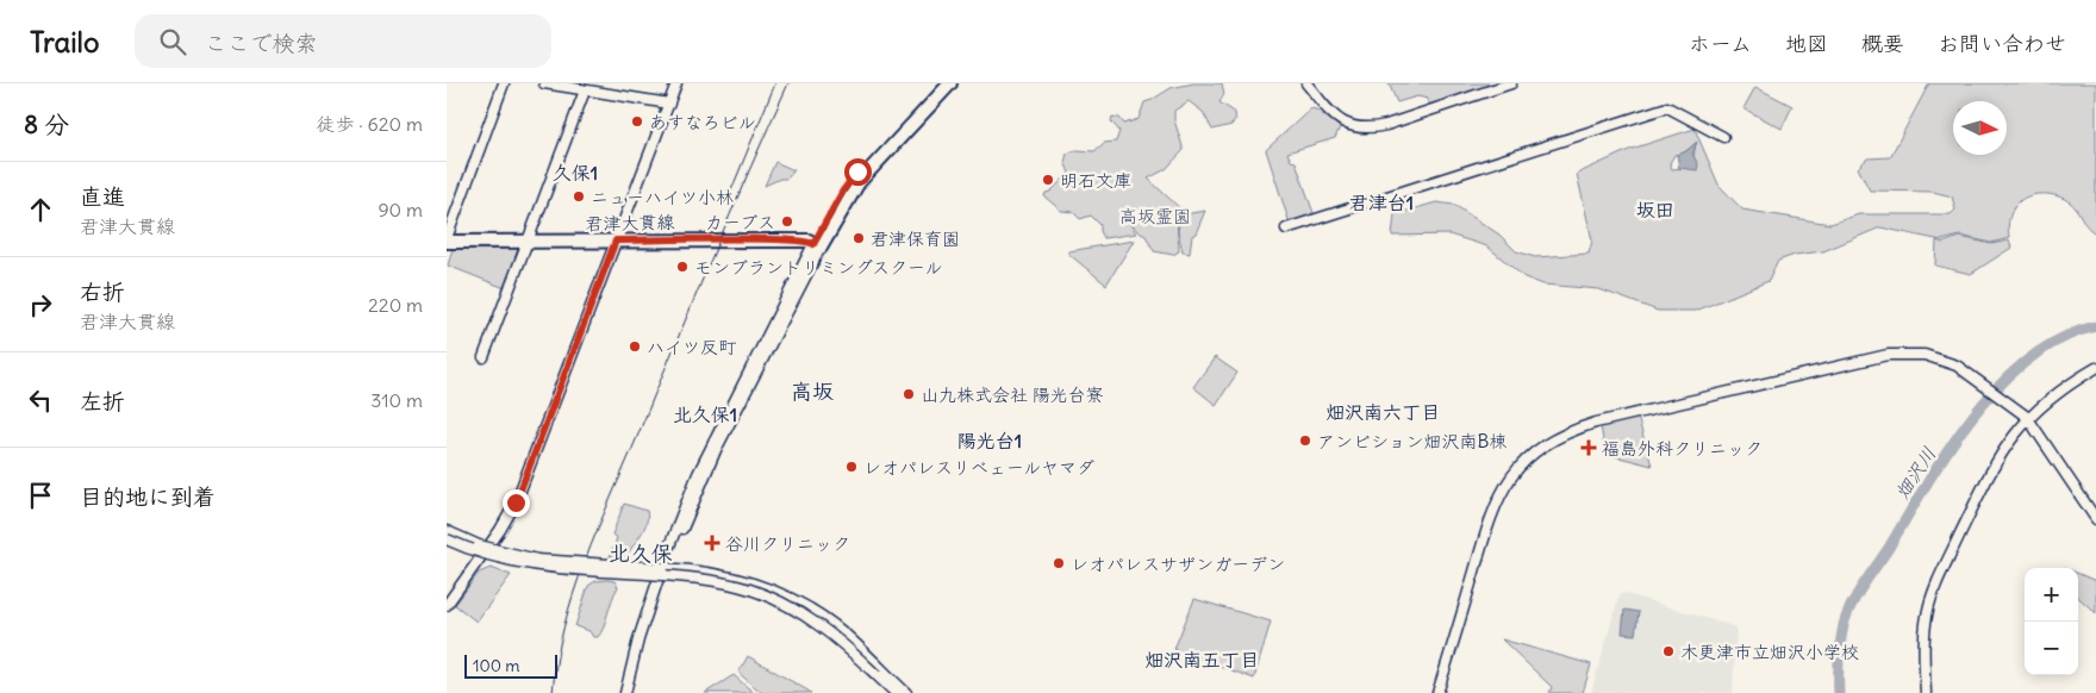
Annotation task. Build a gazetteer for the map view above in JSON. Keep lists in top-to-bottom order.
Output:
{
  "streets": {
    "main road": ["君津大貫線"]
  },
  "districts": [
    "久保1",
    "君津台1",
    "坂田",
    "高坂",
    "畑沢南六丁目",
    "北久保1",
    "陽光台1",
    "北久保",
    "畑沢南五丁目"
  ],
  "water": ["畑沢川"],
  "parks": ["高坂霊園"],
  "places": {
    "other": [
      "あすなろビル",
      "明石文庫",
      "ニューハイツ小林",
      "カーブス",
      "君津保育園",
      "モンブラントリミングスクール",
      "ハイツ反町",
      "山九株式会社 陽光台寮",
      "アンビション畑沢南B棟",
      "レオパレスリベェールヤマダ",
      "レオパレスサザンガーデン",
      "木更津市立畑沢小学校"
    ],
    "health": ["福島外科クリニック", "谷川クリニック"]
  },
  "scale_bar": "100 m",
  "north": "right",
  "page": {
    "header": "Trailo",
    "search": "ここで検索",
    "nav": [
      "ホーム",
      "地図",
      "概要",
      "お問い合わせ"
    ],
    "heading": ["8 分", "徒歩 · 620 m"],
    "list": [
      ["直進", "君津大貫線", "90 m"],
      ["右折", "君津大貫線", "220 m"],
      ["左折", "310 m"],
      "目的地に到着"
    ],
    "map_buttons": ["+", "−"],
    "scale": "100 m"
  }
}
